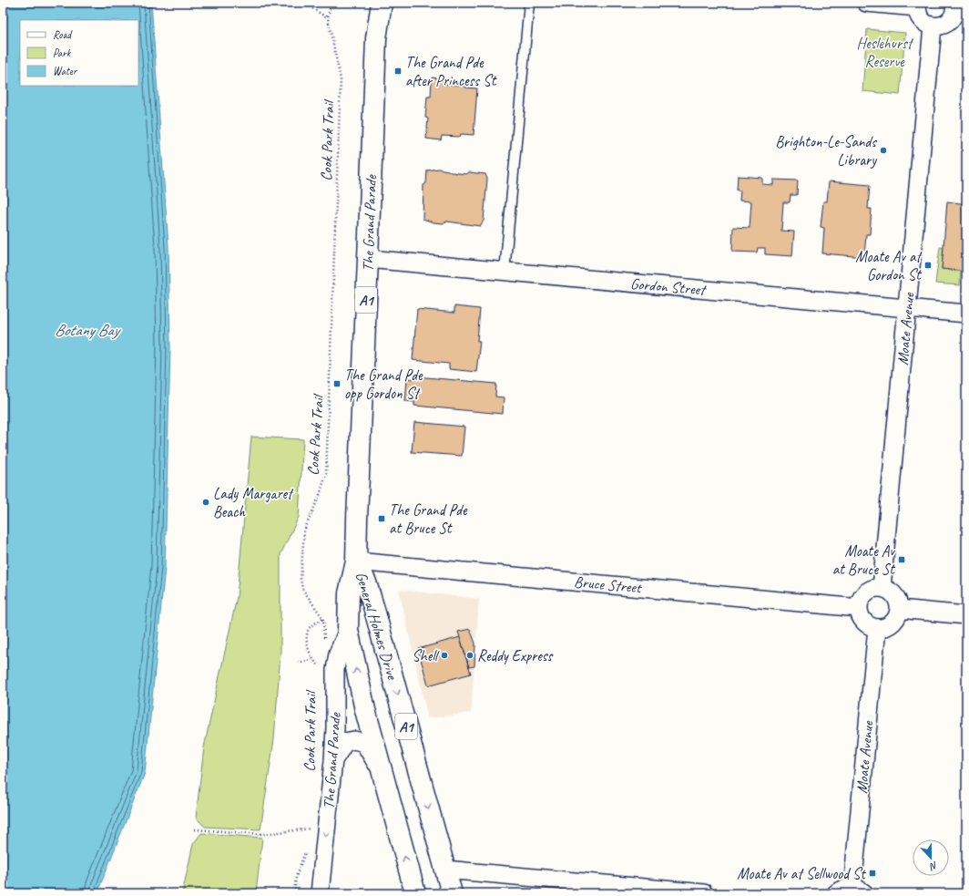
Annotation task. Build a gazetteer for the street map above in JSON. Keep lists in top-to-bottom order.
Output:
{
  "streets": {
    "highway": ["The Grand Parade", "A1", "General Holmes Drive"],
    "street": ["Gordon Street", "Moate Avenue", "Bruce Street"],
    "path": ["Cook Park Trail"]
  },
  "crossings": [
    ["The Grand Parade", "Gordon Street"],
    ["The Grand Parade", "Bruce Street"],
    ["The Grand Parade", "General Holmes Drive"],
    ["Gordon Street", "Moate Avenue"],
    ["Moate Avenue", "Bruce Street"],
    ["Bruce Street", "General Holmes Drive"]
  ],
  "water": ["Botany Bay"],
  "parks": ["Heslehurst Reserve"],
  "places": {
    "transit": [
      "The Grand Pde after Princess St",
      "Moate Av at Gordon St",
      "The Grand Pde opp Gordon St",
      "The Grand Pde at Bruce St",
      "Moate Av at Bruce St",
      "Moate Av at Sellwood St"
    ],
    "other": [
      "Brighton-Le-Sands Library",
      "Lady Margaret Beach",
      "Shell",
      "Reddy Express"
    ]
  },
  "legend": ["Road", "Park", "Water"],
  "north": "bottom"
}
